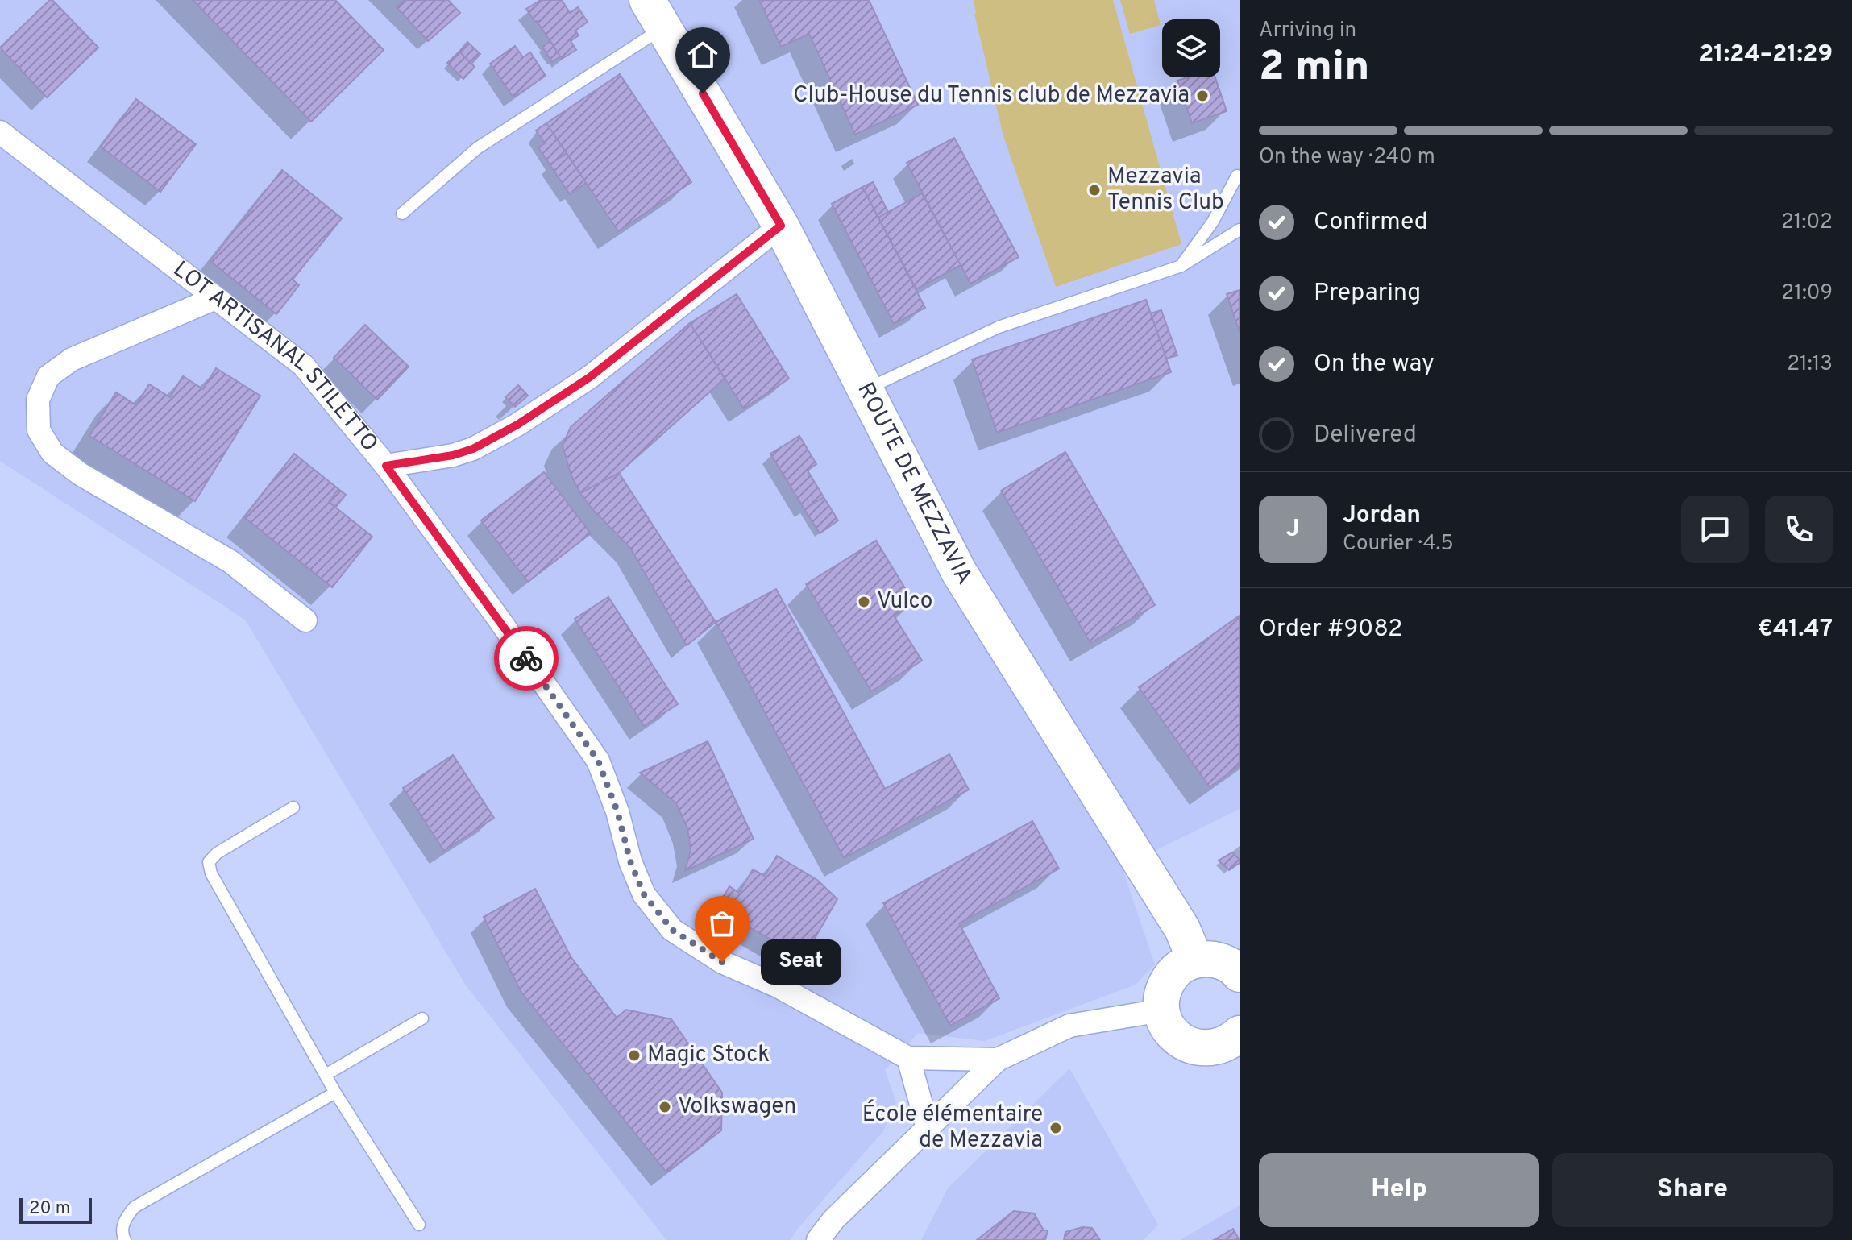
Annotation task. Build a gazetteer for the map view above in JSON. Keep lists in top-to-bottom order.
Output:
{
  "streets": {
    "main road": ["ROUTE DE MEZZAVIA"],
    "street": ["LOT ARTISANAL STILETTO"]
  },
  "places": [
    "Club-House du Tennis club de Mezzavia",
    "Mezzavia Tennis Club",
    "Vulco",
    "Seat",
    "Magic Stock",
    "Volkswagen",
    "École élémentaire de Mezzavia"
  ],
  "scale_bar": "20 m",
  "page": {
    "heading": ["2 min", "Arriving in", "21:24–21:29"],
    "panel": [
      "Jordan",
      "Courier · 4.5",
      "Order #9082",
      "€41.47"
    ],
    "bar": "On the way · 240 m",
    "list": [
      ["Confirmed", "21:02"],
      ["Preparing", "21:09"],
      ["On the way", "21:13"],
      "Delivered"
    ],
    "round": "J",
    "bubble": "Seat",
    "buttons": ["Help", "Share"],
    "scale": "20 m"
  }
}
